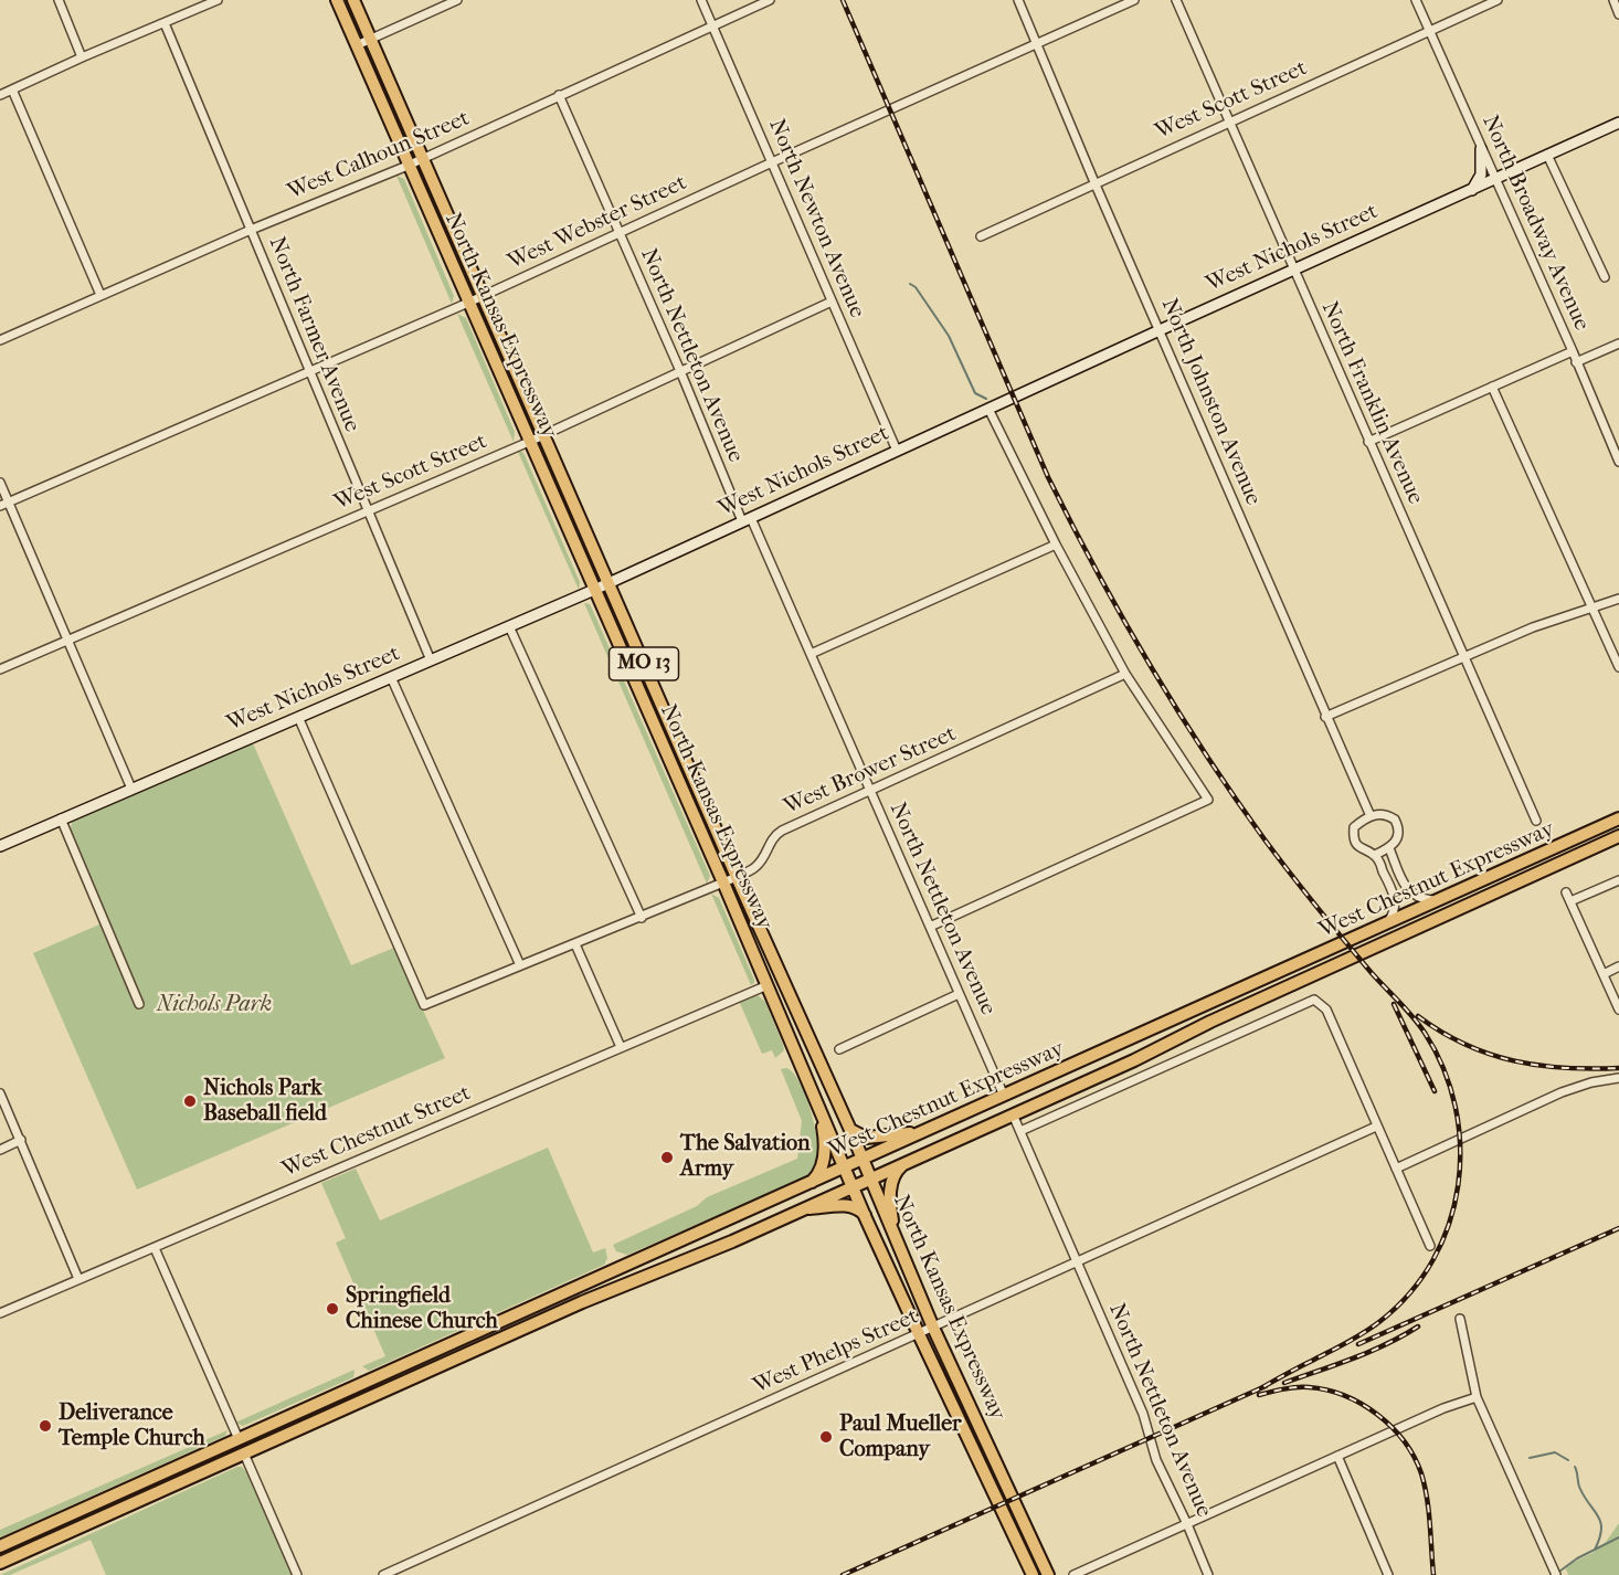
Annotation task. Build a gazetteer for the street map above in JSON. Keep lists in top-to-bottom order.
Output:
{
  "streets": {
    "main road": ["North Kansas Expressway", "MO 13", "West Chestnut Expressway"],
    "street": [
      "West Scott Street",
      "West Calhoun Street",
      "North Newton Avenue",
      "West Webster Street",
      "North Broadway Avenue",
      "West Nichols Street",
      "North Farmer Avenue",
      "North Nettleton Avenue",
      "North Johnston Avenue",
      "North Franklin Avenue",
      "West Brower Street",
      "West Chestnut Street",
      "West Phelps Street"
    ]
  },
  "crossings": [
    ["West Scott Street", "North Newton Avenue"],
    ["West Scott Street", "North Broadway Avenue"],
    ["West Scott Street", "North Kansas Expressway"],
    ["West Scott Street", "North Farmer Avenue"],
    ["West Scott Street", "North Nettleton Avenue"],
    ["West Scott Street", "North Johnston Avenue"],
    ["West Scott Street", "North Franklin Avenue"],
    ["West Calhoun Street", "North Newton Avenue"],
    ["West Calhoun Street", "North Kansas Expressway"],
    ["West Calhoun Street", "North Farmer Avenue"],
    ["West Calhoun Street", "North Nettleton Avenue"],
    ["North Newton Avenue", "West Webster Street"],
    ["North Newton Avenue", "West Nichols Street"],
    ["West Webster Street", "North Kansas Expressway"],
    ["West Webster Street", "North Farmer Avenue"],
    ["West Webster Street", "North Nettleton Avenue"],
    ["West Webster Street", "North Johnston Avenue"],
    ["North Broadway Avenue", "West Nichols Street"],
    ["West Nichols Street", "North Kansas Expressway"],
    ["West Nichols Street", "North Farmer Avenue"],
    ["West Nichols Street", "North Nettleton Avenue"],
    ["West Nichols Street", "North Johnston Avenue"],
    ["West Nichols Street", "North Franklin Avenue"],
    ["West Nichols Street", "West Brower Street"],
    ["North Kansas Expressway", "West Brower Street"],
    ["North Kansas Expressway", "West Chestnut Expressway"],
    ["North Kansas Expressway", "West Chestnut Street"],
    ["North Kansas Expressway", "West Phelps Street"],
    ["North Nettleton Avenue", "West Brower Street"],
    ["North Nettleton Avenue", "West Chestnut Expressway"],
    ["North Nettleton Avenue", "West Phelps Street"]
  ],
  "parks": ["Nichols Park"],
  "places": [
    "Nichols Park Baseball field",
    "The Salvation Army",
    "Springfield Chinese Church",
    "Deliverance Temple Church",
    "Paul Mueller Company"
  ]
}
